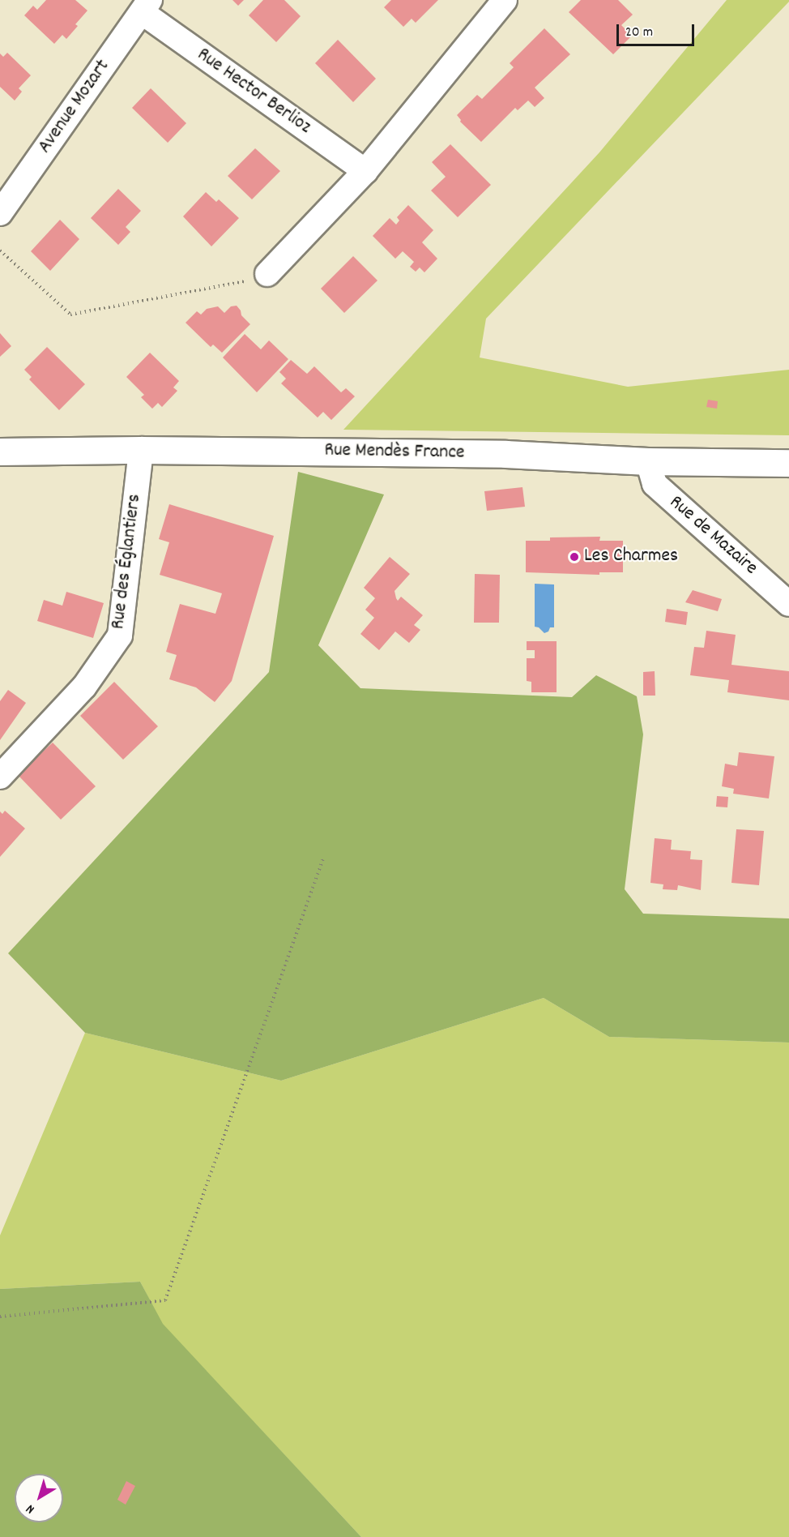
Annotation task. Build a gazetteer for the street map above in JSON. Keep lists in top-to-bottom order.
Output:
{
  "streets": {
    "street": [
      "Rue Hector Berlioz",
      "Avenue Mozart",
      "Rue Mendès France",
      "Rue de Mazaire",
      "Rue des Églantiers"
    ]
  },
  "crossings": [
    ["Rue Hector Berlioz", "Avenue Mozart"],
    ["Rue Mendès France", "Rue de Mazaire"],
    ["Rue Mendès France", "Rue des Églantiers"]
  ],
  "places": ["Les Charmes"],
  "scale_bar": "20 m",
  "north": "bottom left"
}
